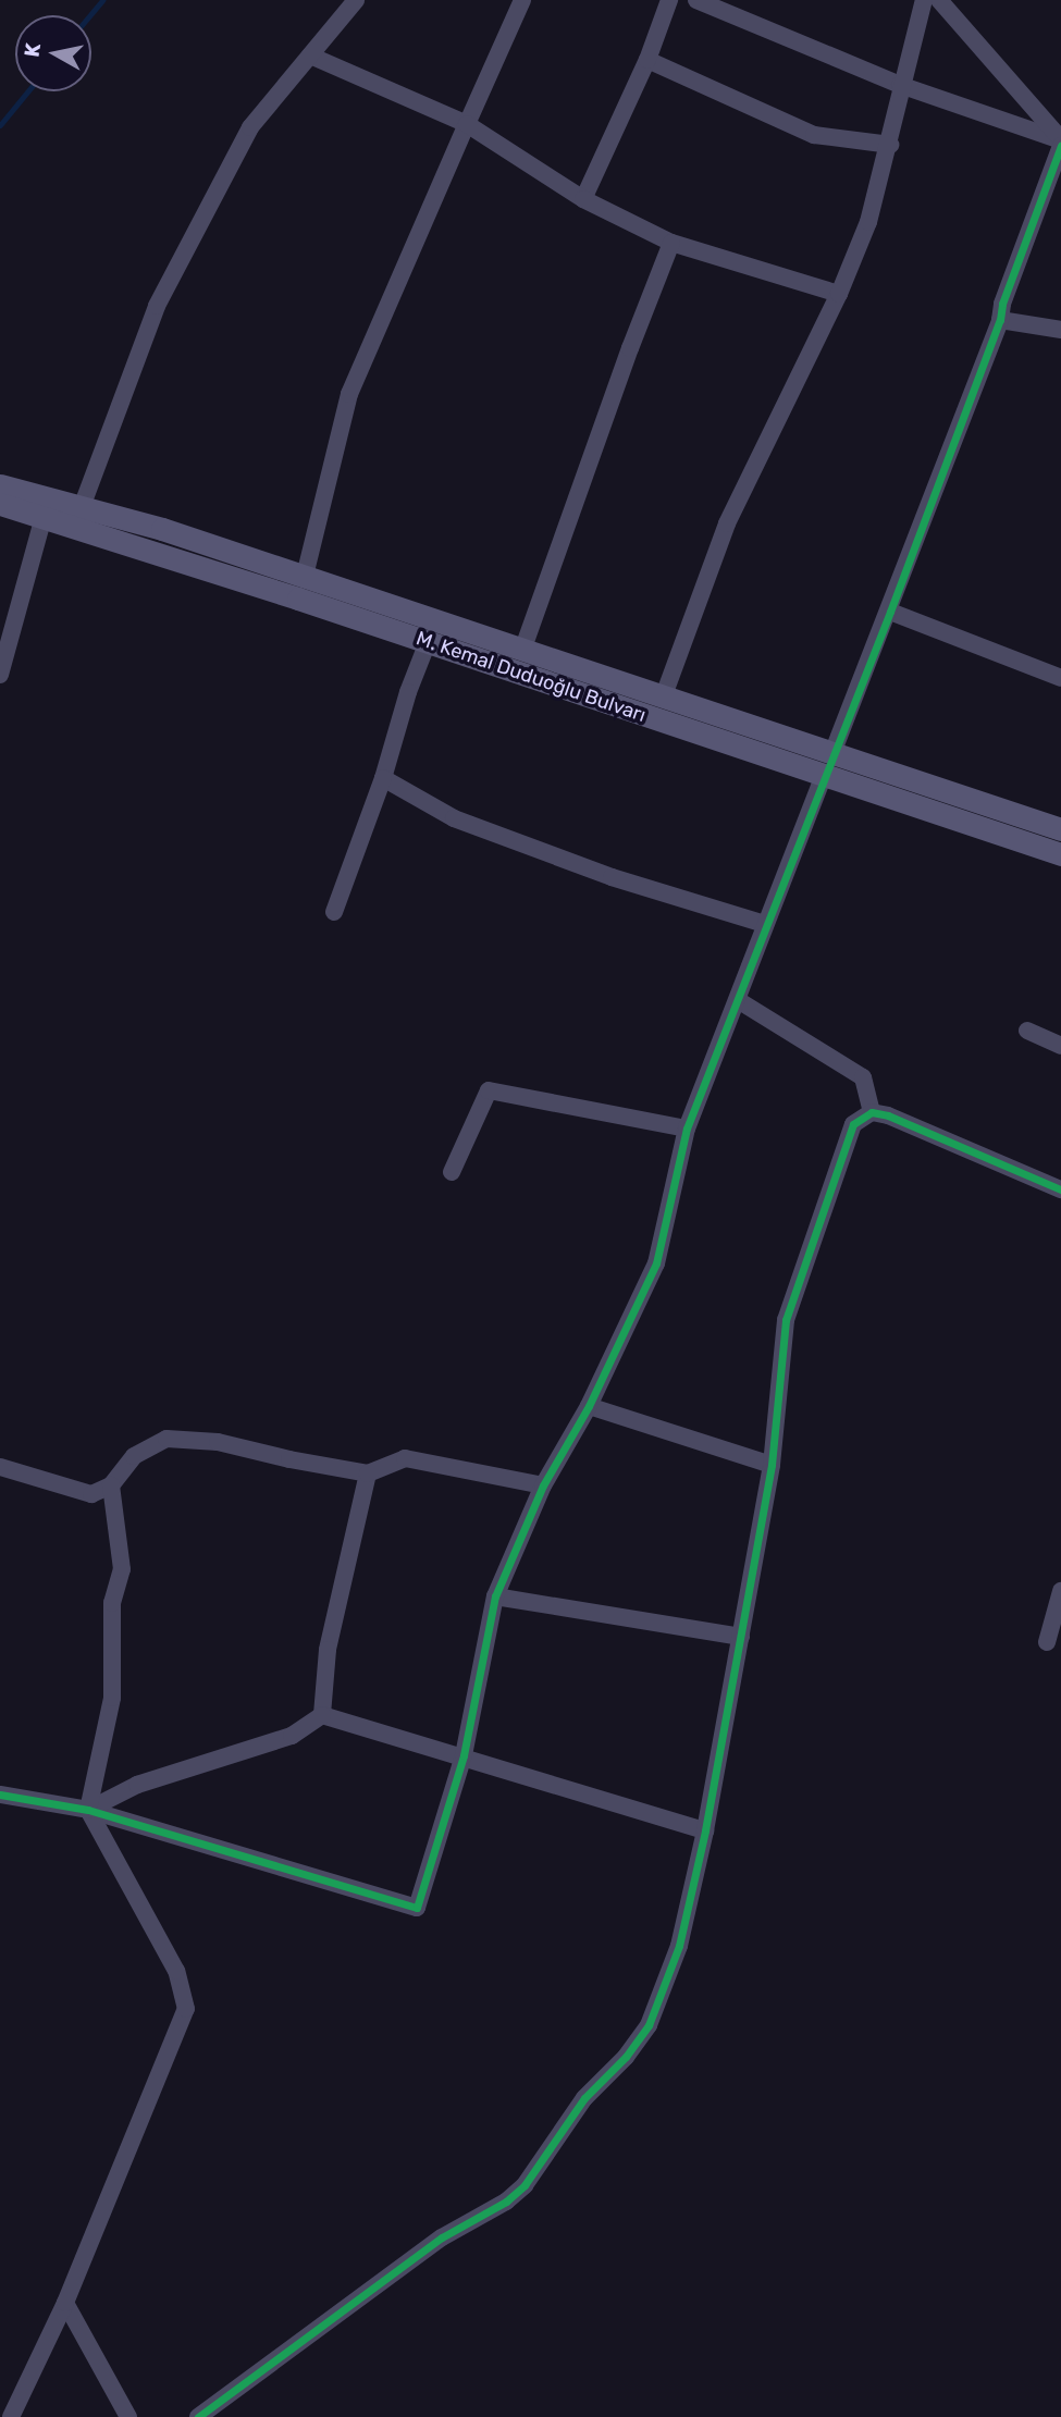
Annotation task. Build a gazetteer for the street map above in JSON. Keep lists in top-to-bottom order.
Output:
{
  "streets": {
    "street": ["M. Kemal Duduoğlu Bulvarı"]
  },
  "north": "left"
}
